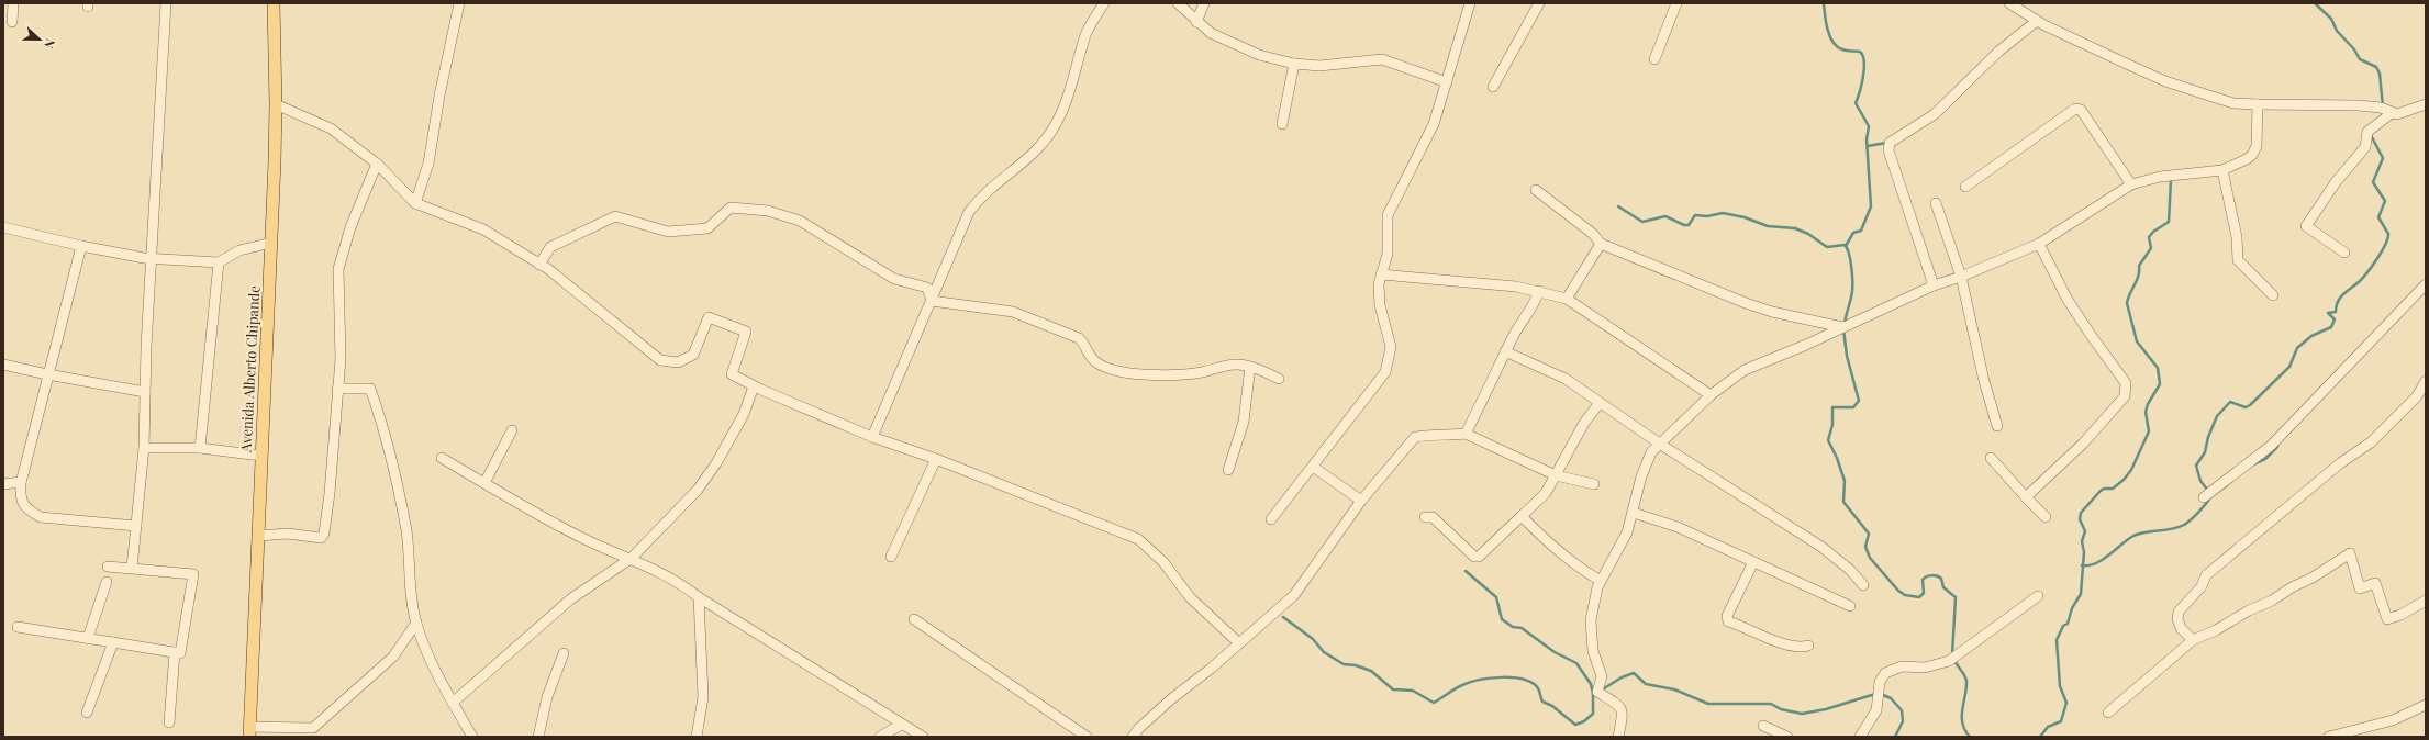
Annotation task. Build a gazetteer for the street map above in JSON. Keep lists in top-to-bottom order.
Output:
{
  "streets": {
    "main road": ["Avenida Alberto Chipande"]
  },
  "north": "right"
}
